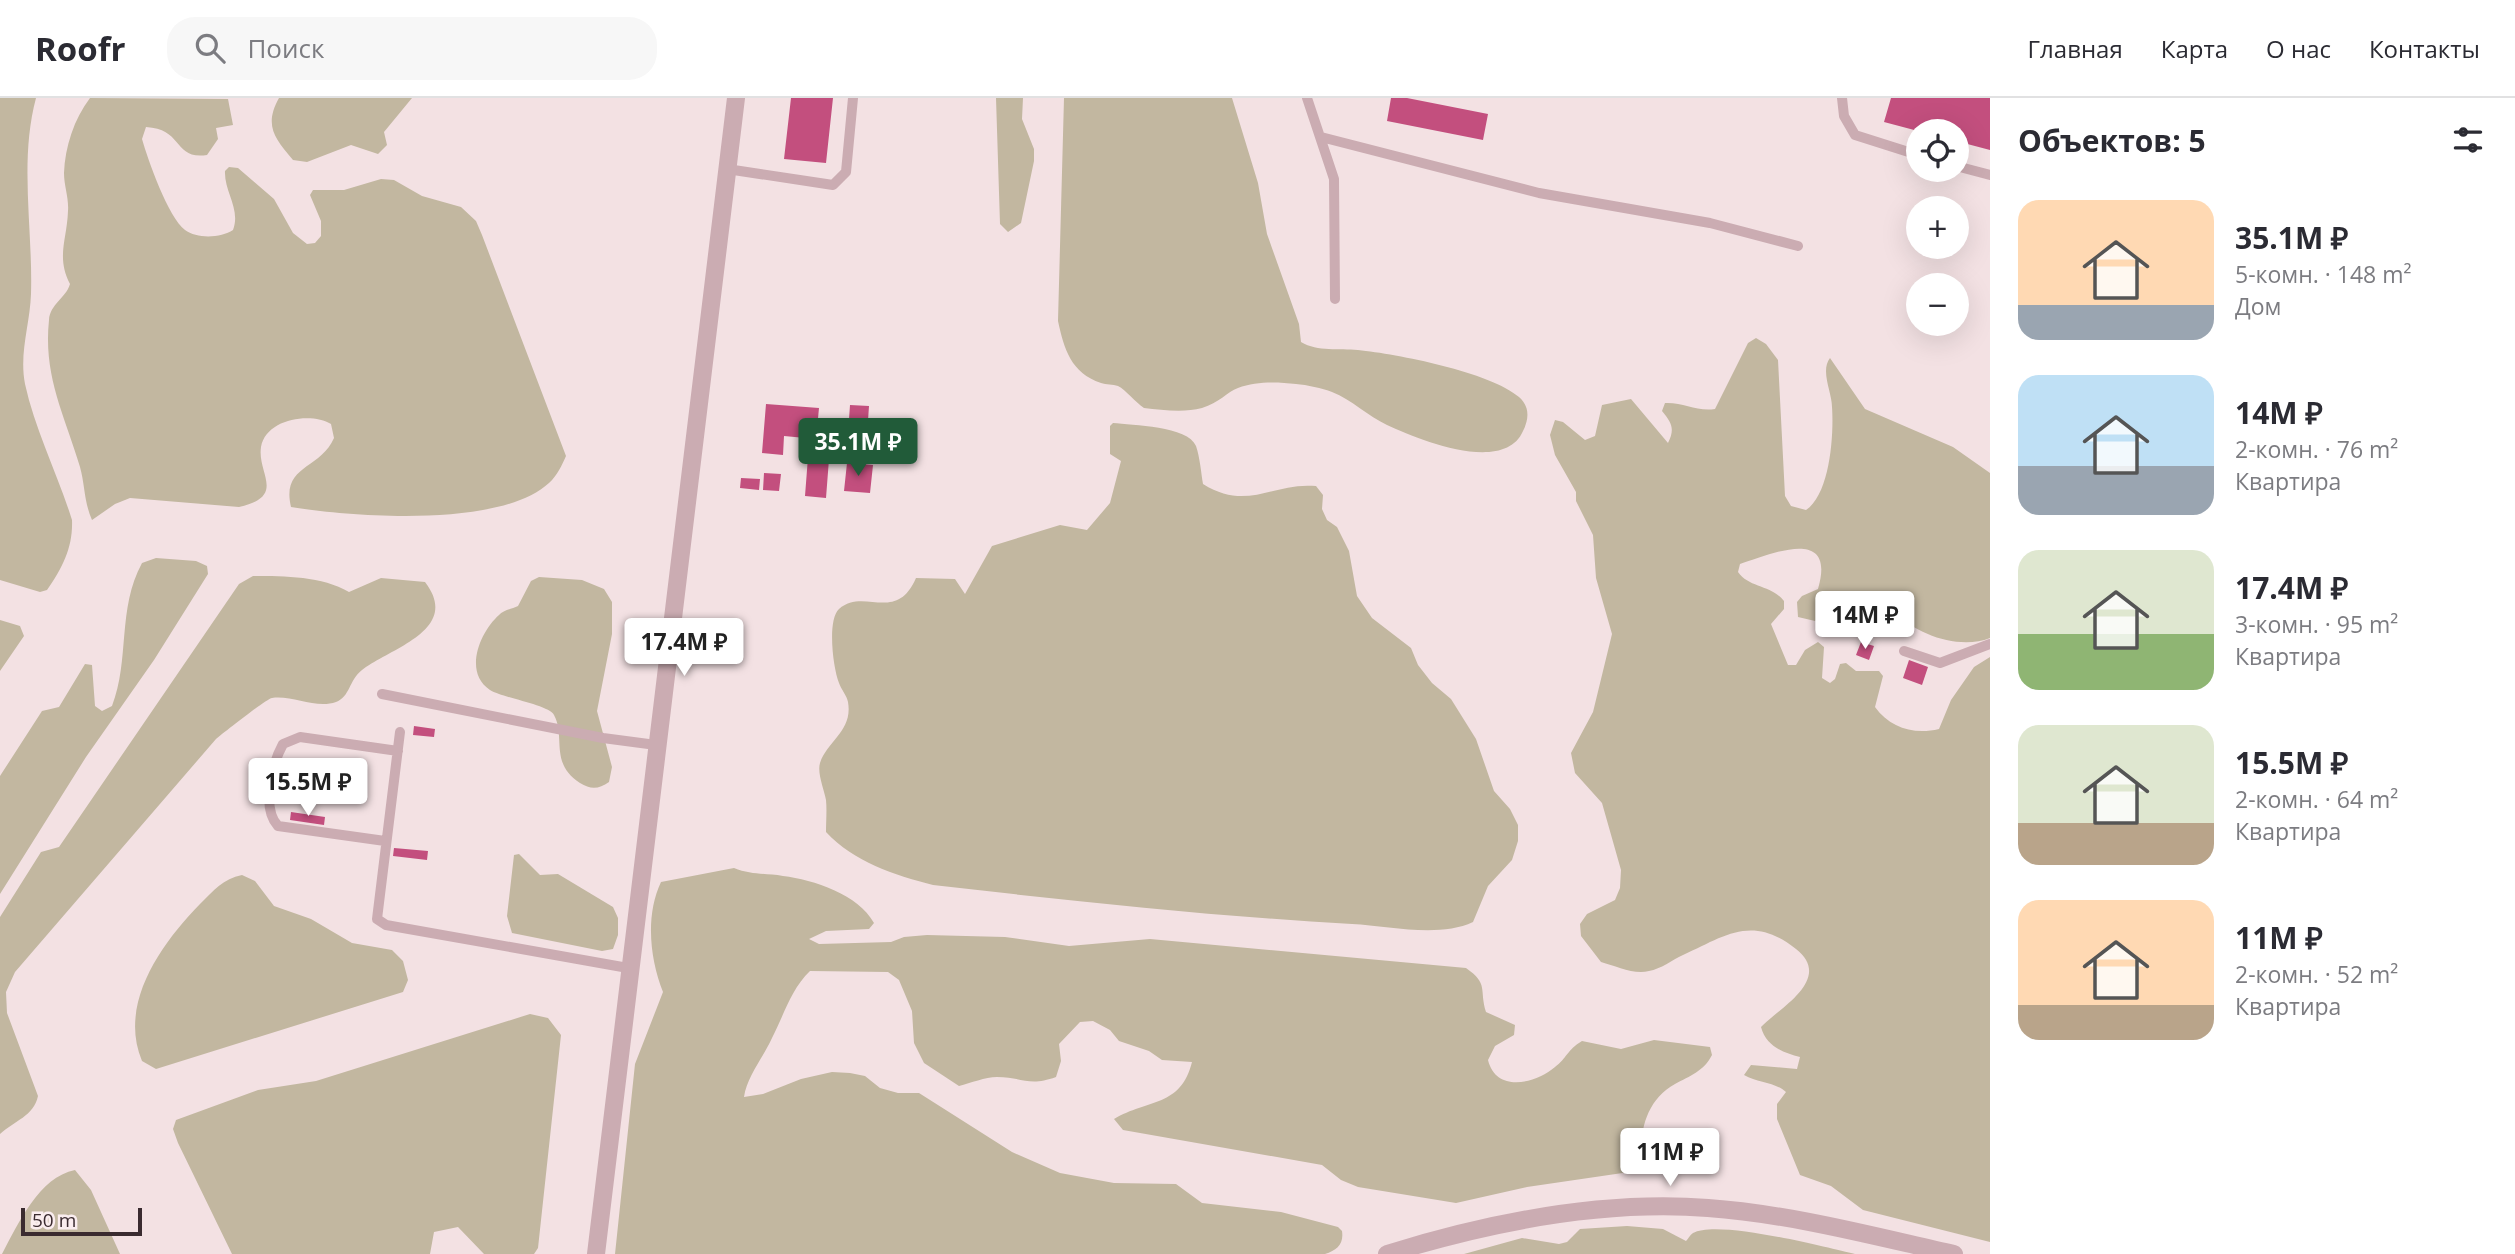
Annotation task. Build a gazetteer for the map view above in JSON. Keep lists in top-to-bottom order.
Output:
{
  "scale_bar": "50 m",
  "page": {
    "header": "Roofr",
    "search": "Поиск",
    "nav": [
      "Главная",
      "Карта",
      "О нас",
      "Контакты"
    ],
    "heading": "Объектов: 5",
    "map_buttons": ["+", "−"],
    "list": [
      {
        "name": "35.1M ₽",
        "note": "5-комн. · 148 m² · Дом"
      },
      {
        "name": "14M ₽",
        "note": "2-комн. · 76 m² · Квартира"
      },
      {
        "name": "17.4M ₽",
        "note": "3-комн. · 95 m² · Квартира"
      },
      {
        "name": "15.5M ₽",
        "note": "2-комн. · 64 m² · Квартира"
      },
      {
        "name": "11M ₽",
        "note": "2-комн. · 52 m² · Квартира"
      }
    ],
    "price": [
      "35.1M ₽",
      "14M ₽",
      "17.4M ₽",
      "15.5M ₽",
      "11M ₽"
    ],
    "scale": "50 m"
  }
}
